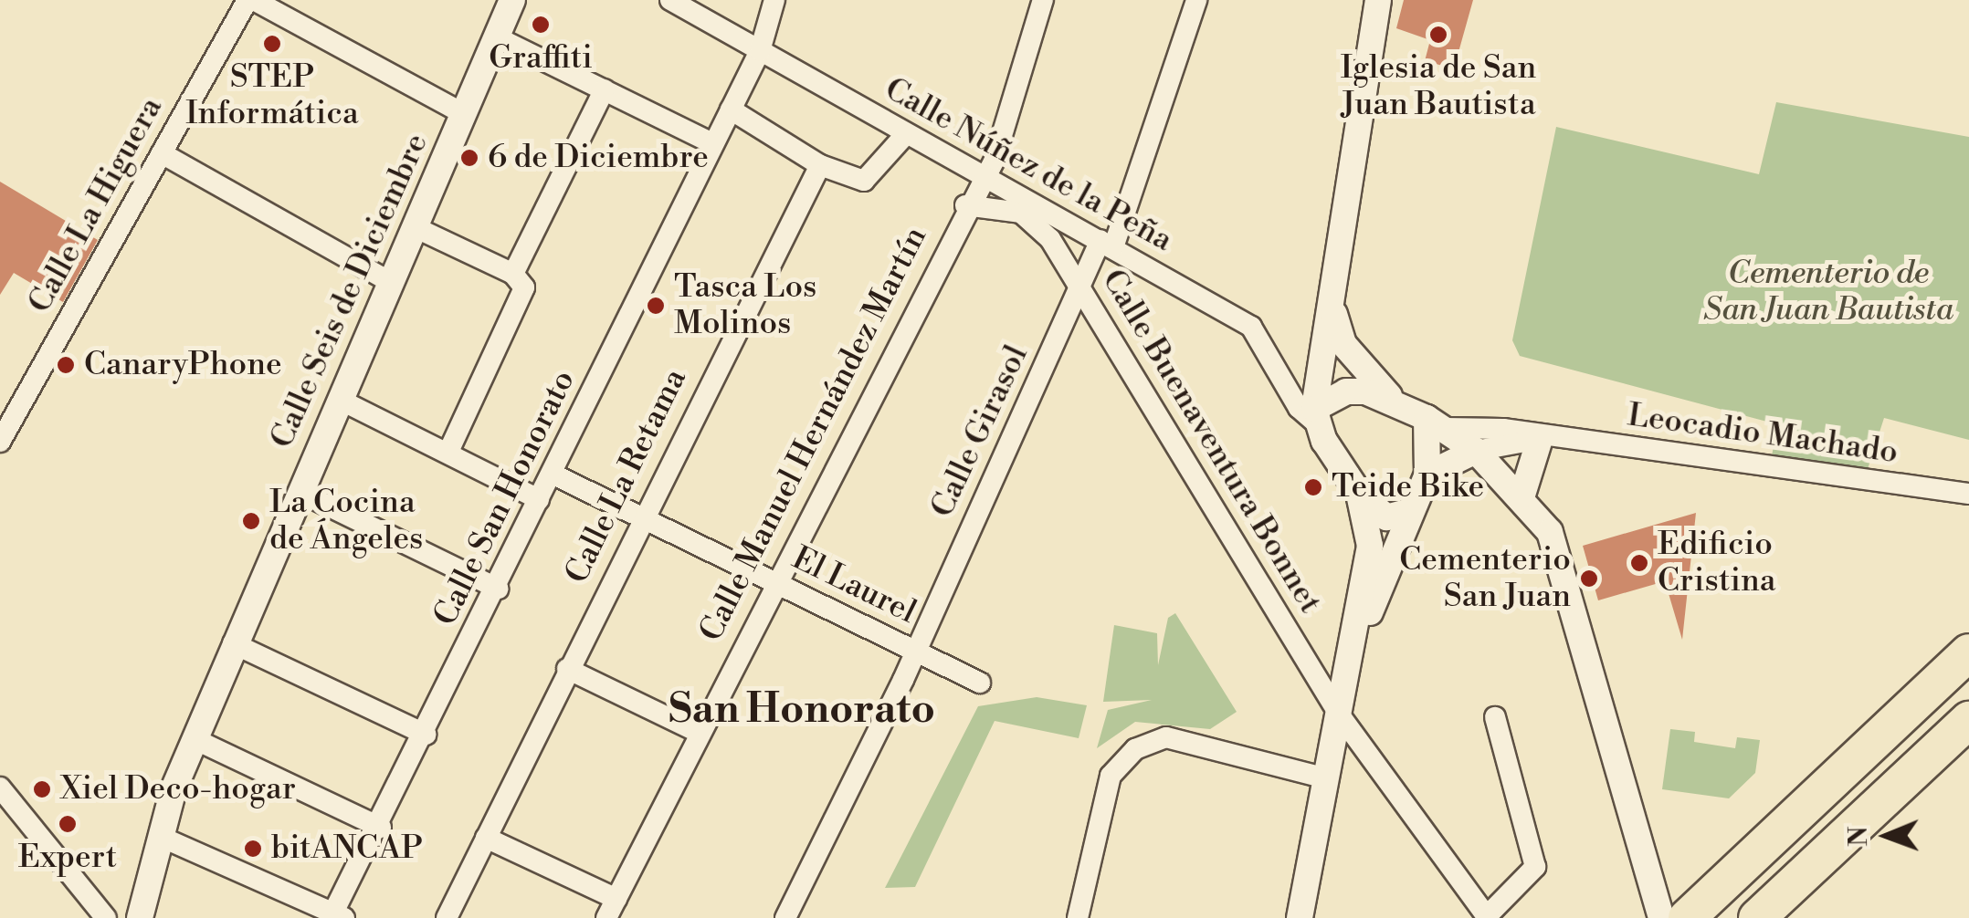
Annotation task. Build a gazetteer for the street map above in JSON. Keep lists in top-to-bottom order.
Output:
{
  "streets": {
    "street": [
      "Calle Núñez de la Peña",
      "Calle La Higuera",
      "Calle Seis de Diciembre",
      "Calle Girasol",
      "Calle Manuel Hernández Martín",
      "Leocadio Machado",
      "Calle Buenaventura Bonnet",
      "Calle La Retama",
      "Calle San Honorato",
      "El Laurel"
    ]
  },
  "crossings": [
    ["Calle Núñez de la Peña", "Calle Girasol"],
    ["Calle Núñez de la Peña", "Calle Manuel Hernández Martín"],
    ["Calle Núñez de la Peña", "Calle San Honorato"],
    ["Calle Girasol", "Calle Buenaventura Bonnet"],
    ["Calle Girasol", "El Laurel"],
    ["Calle Manuel Hernández Martín", "Calle Buenaventura Bonnet"],
    ["Calle Manuel Hernández Martín", "El Laurel"],
    ["Calle La Retama", "El Laurel"],
    ["Calle San Honorato", "El Laurel"]
  ],
  "districts": ["San Honorato"],
  "parks": ["Cementerio de San Juan Bautista"],
  "places": [
    "Graffiti",
    "Iglesia de San Juan Bautista",
    "STEP Informática",
    "6 de Diciembre",
    "Tasca Los Molinos",
    "CanaryPhone",
    "Teide Bike",
    "La Cocina de Ángeles",
    "Edificio Cristina",
    "Cementerio San Juan",
    "Xiel Deco-hogar",
    "Expert",
    "bitANCAP"
  ],
  "north": "left"
}
